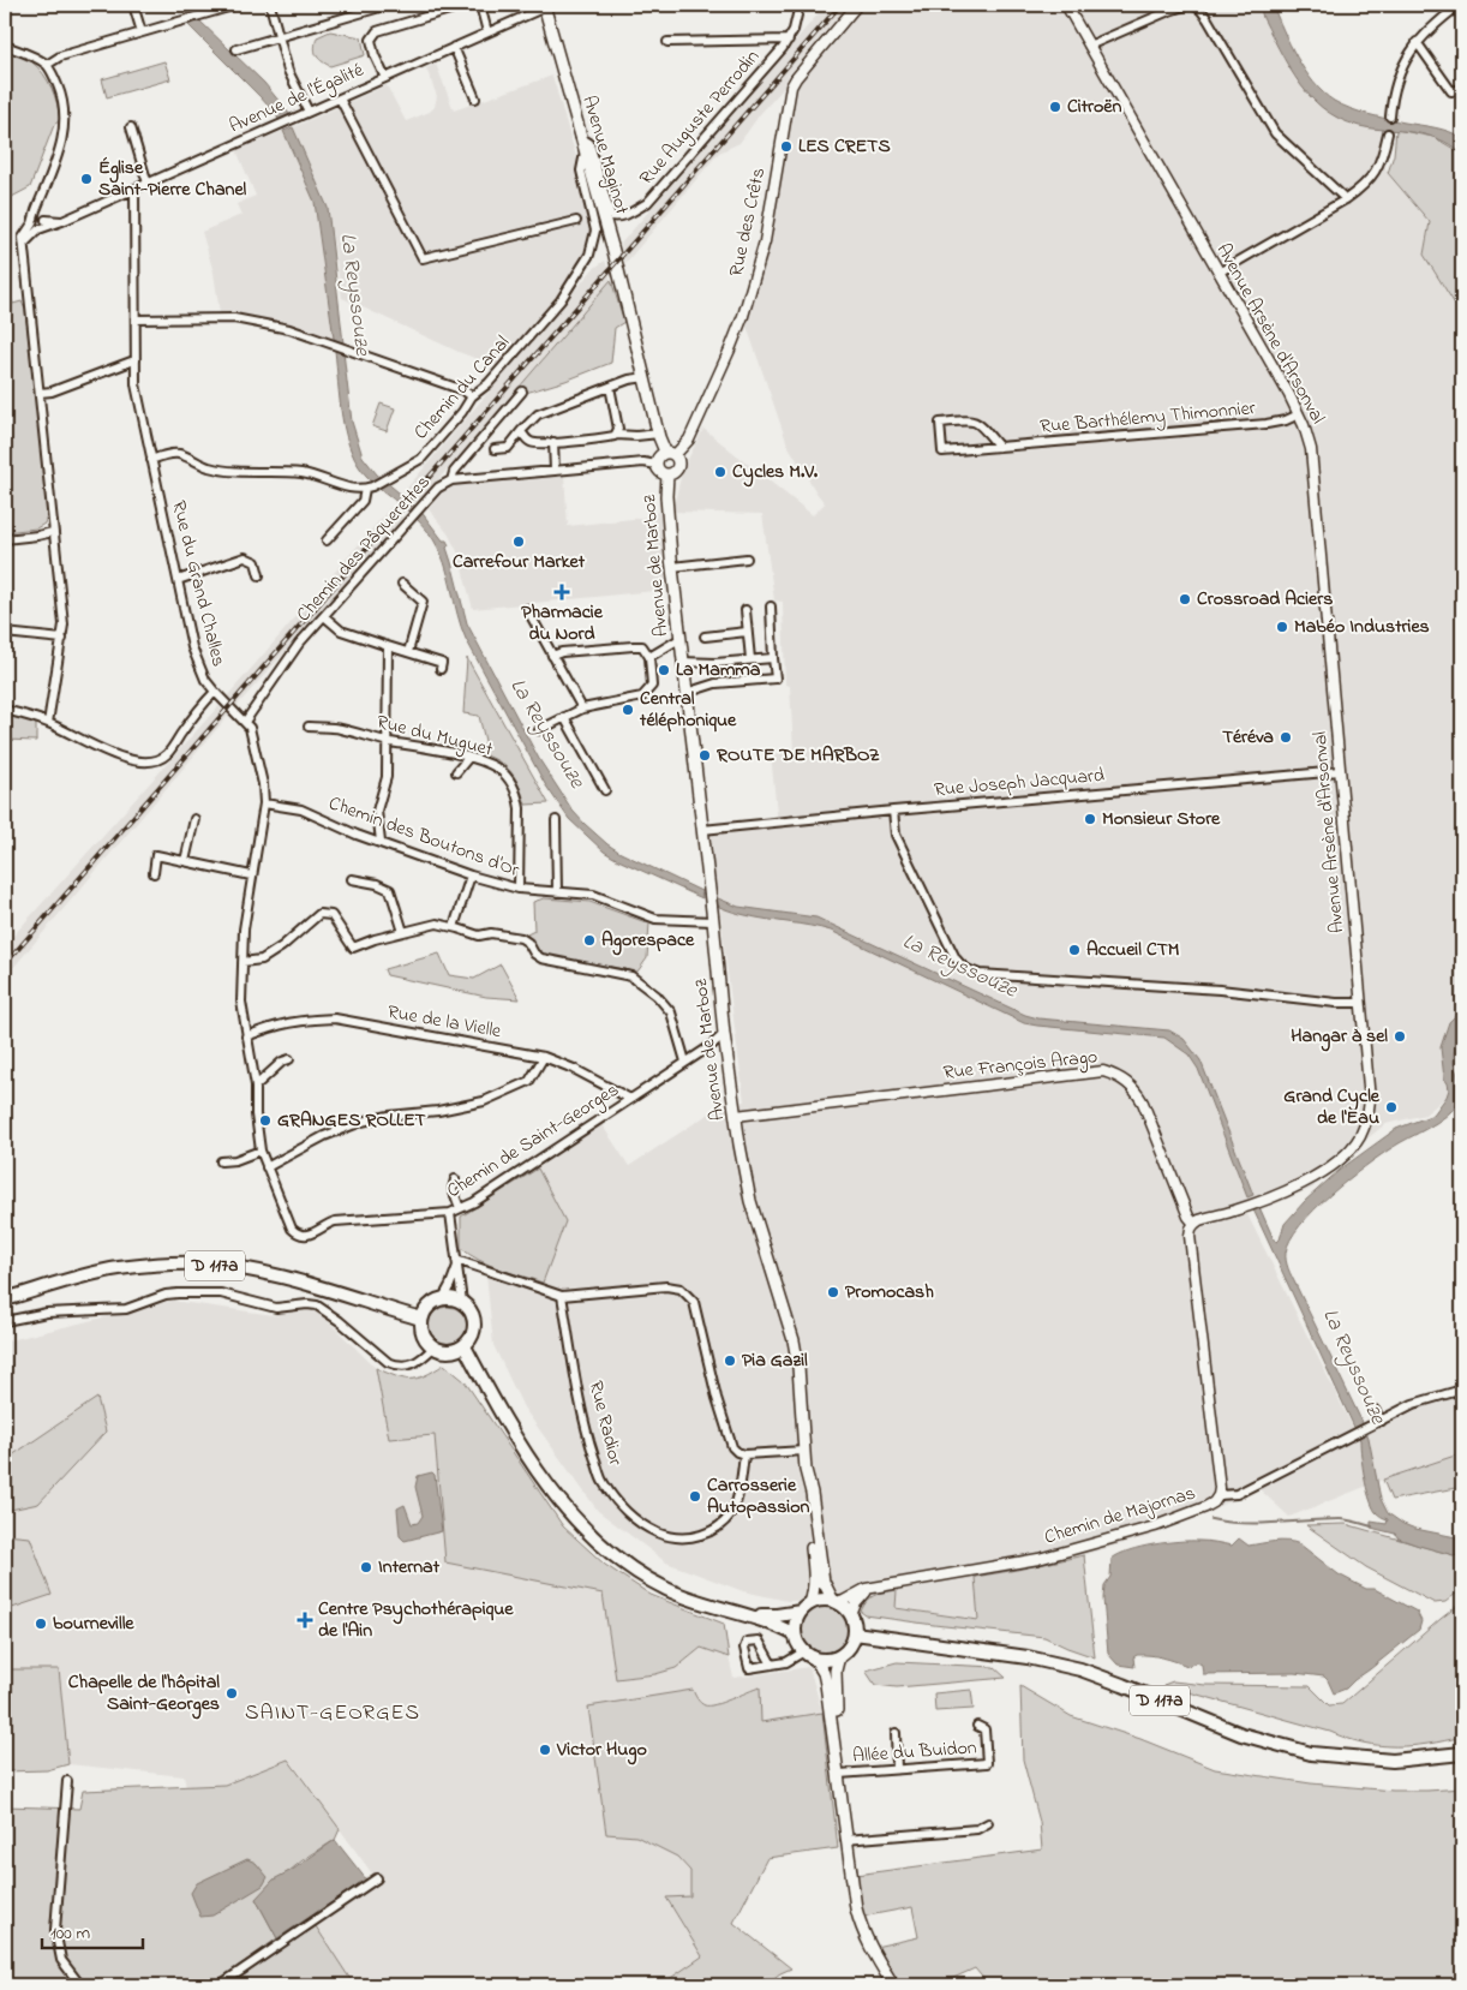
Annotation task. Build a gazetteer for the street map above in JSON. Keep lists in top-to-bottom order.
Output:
{
  "streets": {
    "main road": ["Avenue Maginot", "Avenue de Marboz", "D 117a"],
    "street": [
      "Avenue de l'Égalité",
      "Rue Auguste Perrodin",
      "Rue des Crêts",
      "Avenue Arsène d'Arsonval",
      "Chemin du Canal",
      "Rue Barthélemy Thimonnier",
      "Chemin des Pâquerettes",
      "Rue du Grand Challes",
      "Rue du Muguet",
      "Rue Joseph Jacquard",
      "Chemin des Boutons d'Or",
      "Rue de la Vielle",
      "Rue François Arago",
      "Chemin de Saint-Georges",
      "Rue Radior",
      "Chemin de Majornas",
      "Allée du Buidon"
    ]
  },
  "crossings": [
    ["Avenue de l'Égalité", "Avenue Maginot"],
    ["Avenue de l'Égalité", "Rue du Grand Challes"],
    ["Rue Auguste Perrodin", "Avenue Maginot"],
    ["Avenue Maginot", "Chemin du Canal"],
    ["Rue des Crêts", "Chemin des Pâquerettes"],
    ["Rue des Crêts", "Avenue de Marboz"],
    ["Avenue Arsène d'Arsonval", "Rue Barthélemy Thimonnier"],
    ["Avenue Arsène d'Arsonval", "Rue Joseph Jacquard"],
    ["Avenue Arsène d'Arsonval", "Rue François Arago"],
    ["Chemin des Pâquerettes", "Avenue de Marboz"],
    ["Chemin des Pâquerettes", "Rue du Grand Challes"],
    ["Avenue de Marboz", "Rue Joseph Jacquard"],
    ["Avenue de Marboz", "Chemin des Boutons d'Or"],
    ["Avenue de Marboz", "Rue François Arago"],
    ["Avenue de Marboz", "Chemin de Saint-Georges"],
    ["Avenue de Marboz", "D 117a"],
    ["Avenue de Marboz", "Chemin de Majornas"],
    ["Rue du Grand Challes", "Chemin des Boutons d'Or"],
    ["Rue du Grand Challes", "Rue de la Vielle"],
    ["Rue du Grand Challes", "Chemin de Saint-Georges"],
    ["Rue du Muguet", "Chemin des Boutons d'Or"],
    ["Rue de la Vielle", "Chemin de Saint-Georges"],
    ["D 117a", "Chemin de Majornas"]
  ],
  "districts": ["SAINT-GEORGES"],
  "water": ["La Reyssouze"],
  "places": {
    "other": [
      "Citroën",
      "LES CRETS",
      "Église Saint-Pierre Chanel",
      "Cycles M.V.",
      "Carrefour Market",
      "Crossroad Aciers",
      "Mabéo Industries",
      "La Mamma",
      "Central téléphonique",
      "Téréva",
      "ROUTE DE MARBOZ",
      "Monsieur Store",
      "Agorespace",
      "Accueil CTM",
      "Hangar à sel",
      "Grand Cycle de l'Eau",
      "GRANGES ROLLET",
      "Promocash",
      "Pia Gazil",
      "Carrosserie Autopassion",
      "Internat",
      "bourneville",
      "Chapelle de l'hôpital Saint-Georges",
      "Victor Hugo"
    ],
    "health": ["Pharmacie du Nord", "Centre Psychothérapique de l'Ain"]
  },
  "scale_bar": "100 m"
}
